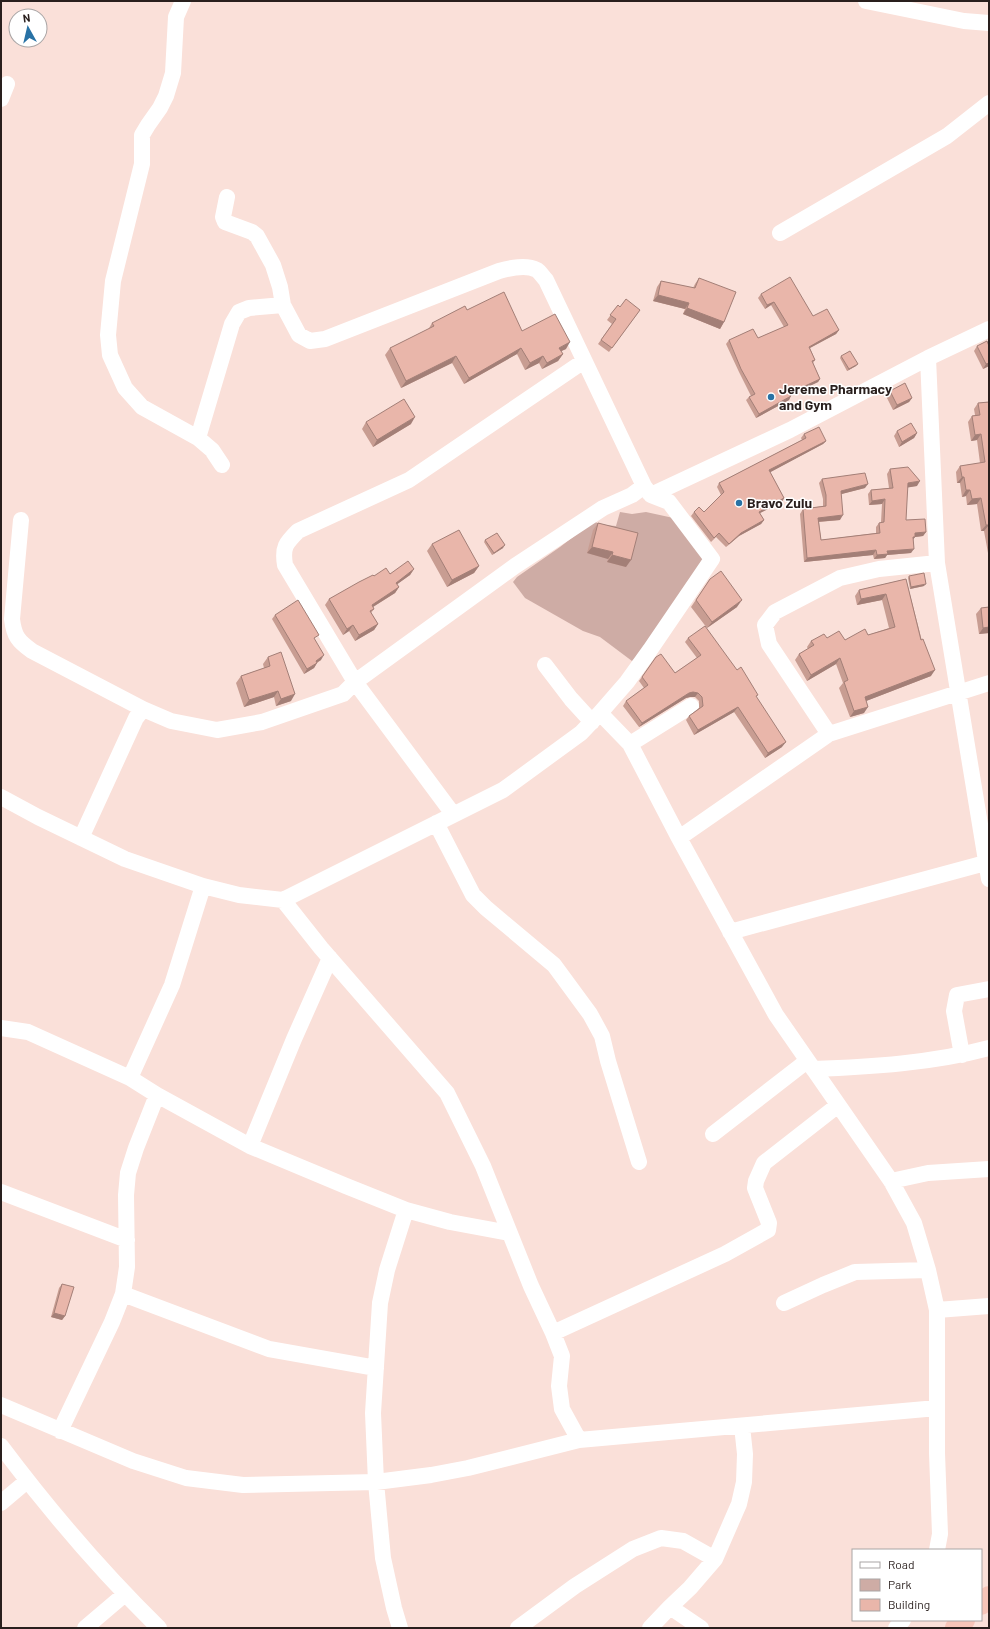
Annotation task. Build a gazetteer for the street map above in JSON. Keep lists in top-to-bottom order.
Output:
{
  "places": ["Jereme Pharmacy and Gym", "Bravo Zulu"],
  "legend": ["Road", "Park", "Building"],
  "north": "top"
}
